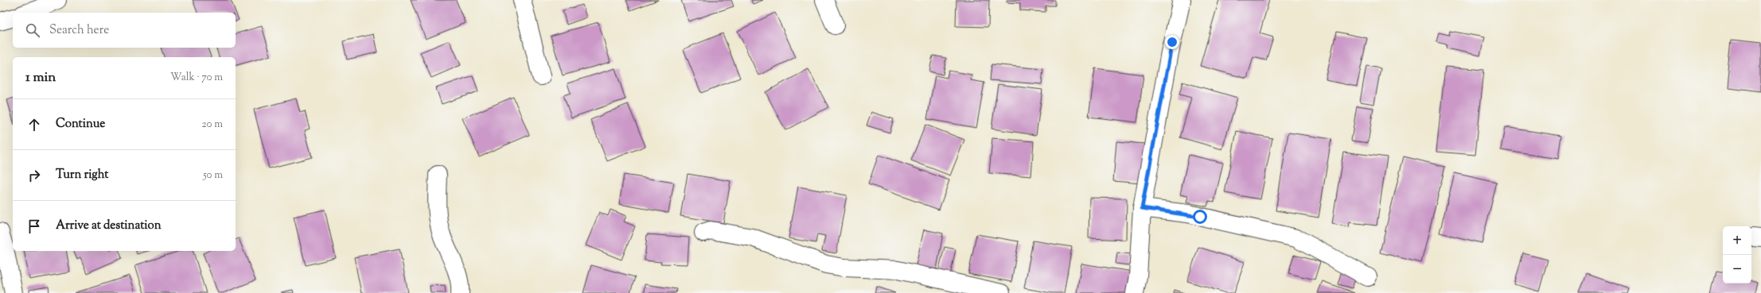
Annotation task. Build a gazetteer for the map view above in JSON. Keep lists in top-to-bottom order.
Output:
{
  "page": {
    "search": "Search here",
    "heading": ["1 min", "Walk · 70 m"],
    "list": [
      ["Continue", "20 m"],
      ["Turn right", "50 m"],
      "Arrive at destination"
    ],
    "map_buttons": ["+", "−"]
  }
}
